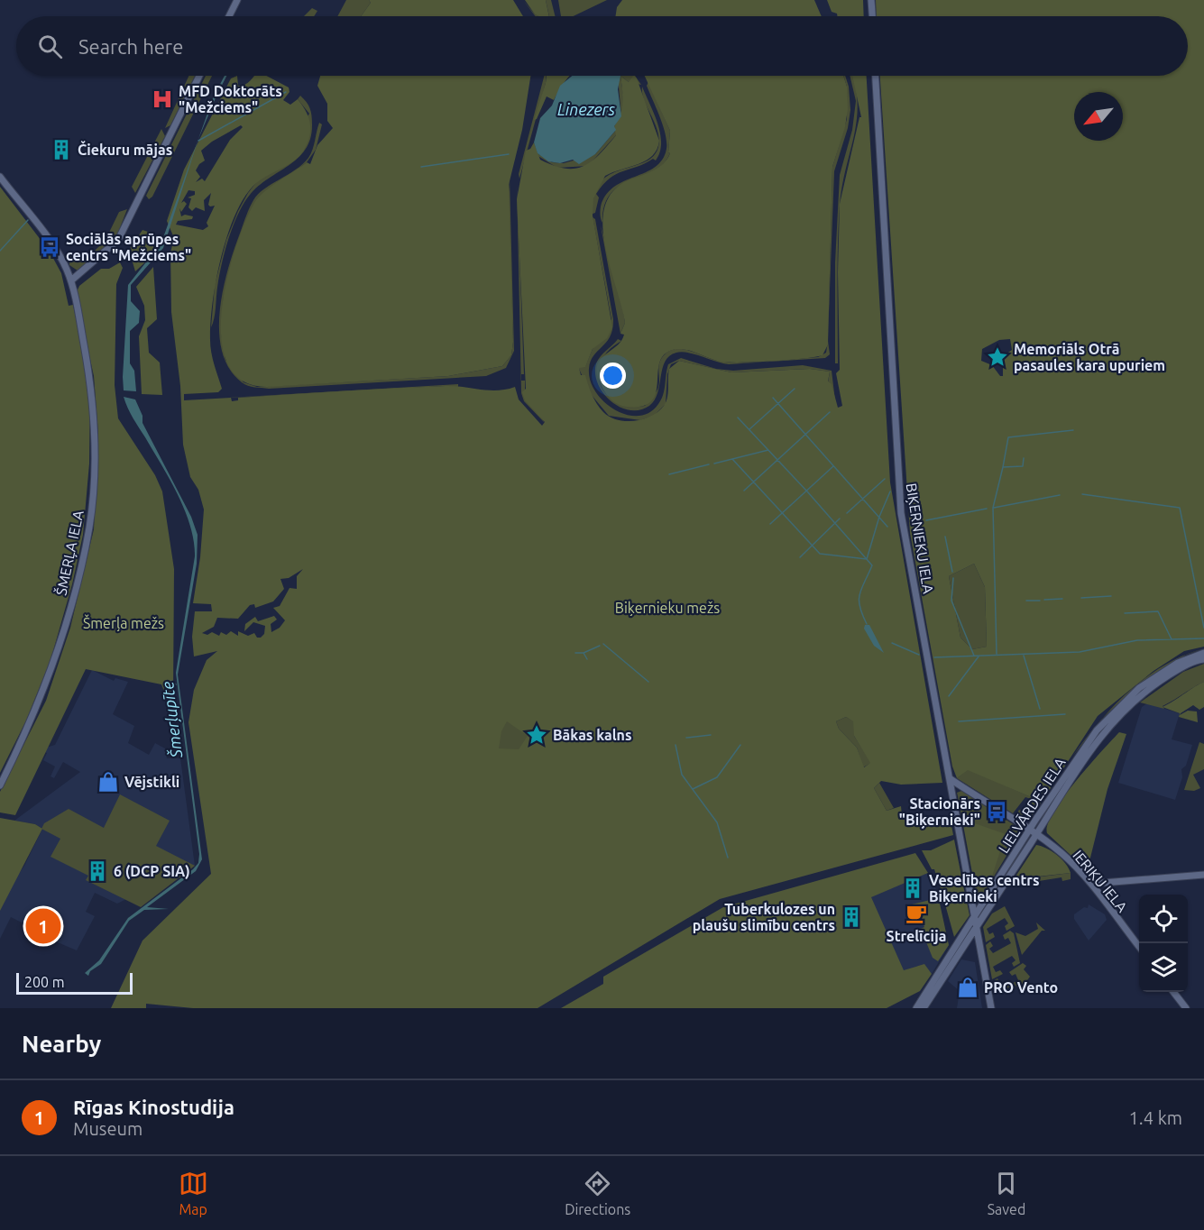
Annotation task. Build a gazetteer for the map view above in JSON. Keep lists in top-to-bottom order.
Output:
{
  "streets": {
    "main road": [
      "BIĶERNIEKU IELA",
      "ŠMERĻA IELA",
      "LIELVĀRDES IELA",
      "IERIĶU IELA"
    ]
  },
  "crossings": [
    ["BIĶERNIEKU IELA", "LIELVĀRDES IELA"],
    ["BIĶERNIEKU IELA", "IERIĶU IELA"],
    ["LIELVĀRDES IELA", "IERIĶU IELA"]
  ],
  "water": ["Linezers", "Šmerļupīte"],
  "parks": ["Biķernieku mežs", "Šmerļa mežs"],
  "places": {
    "hospital": ["MFD Doktorāts \"Mežciems\""],
    "building": [
      "Čiekuru mājas",
      "6 (DCP SIA)",
      "Veselības centrs Biķernieki",
      "Tuberkulozes un plaušu slimību centrs"
    ],
    "bus stop": ["Sociālās aprūpes centrs \"Mežciems\"", "Stacionārs \"Biķernieki\""],
    "place": ["Memoriāls Otrā pasaules kara upuriem", "Bākas kalns"],
    "shop": ["Vējstikli", "PRO Vento"],
    "cafe": ["Strelīcija"]
  },
  "scale_bar": "200 m",
  "north": "bottom left",
  "page": {
    "search": "Search here",
    "pins": "1",
    "scale": "200 m",
    "heading": "Nearby",
    "list": [
      {
        "mark": "1",
        "name": "Rīgas Kinostudija",
        "note": "Museum",
        "value": "1.4 km"
      }
    ],
    "nav": ["Map", "Directions", "Saved"]
  }
}
